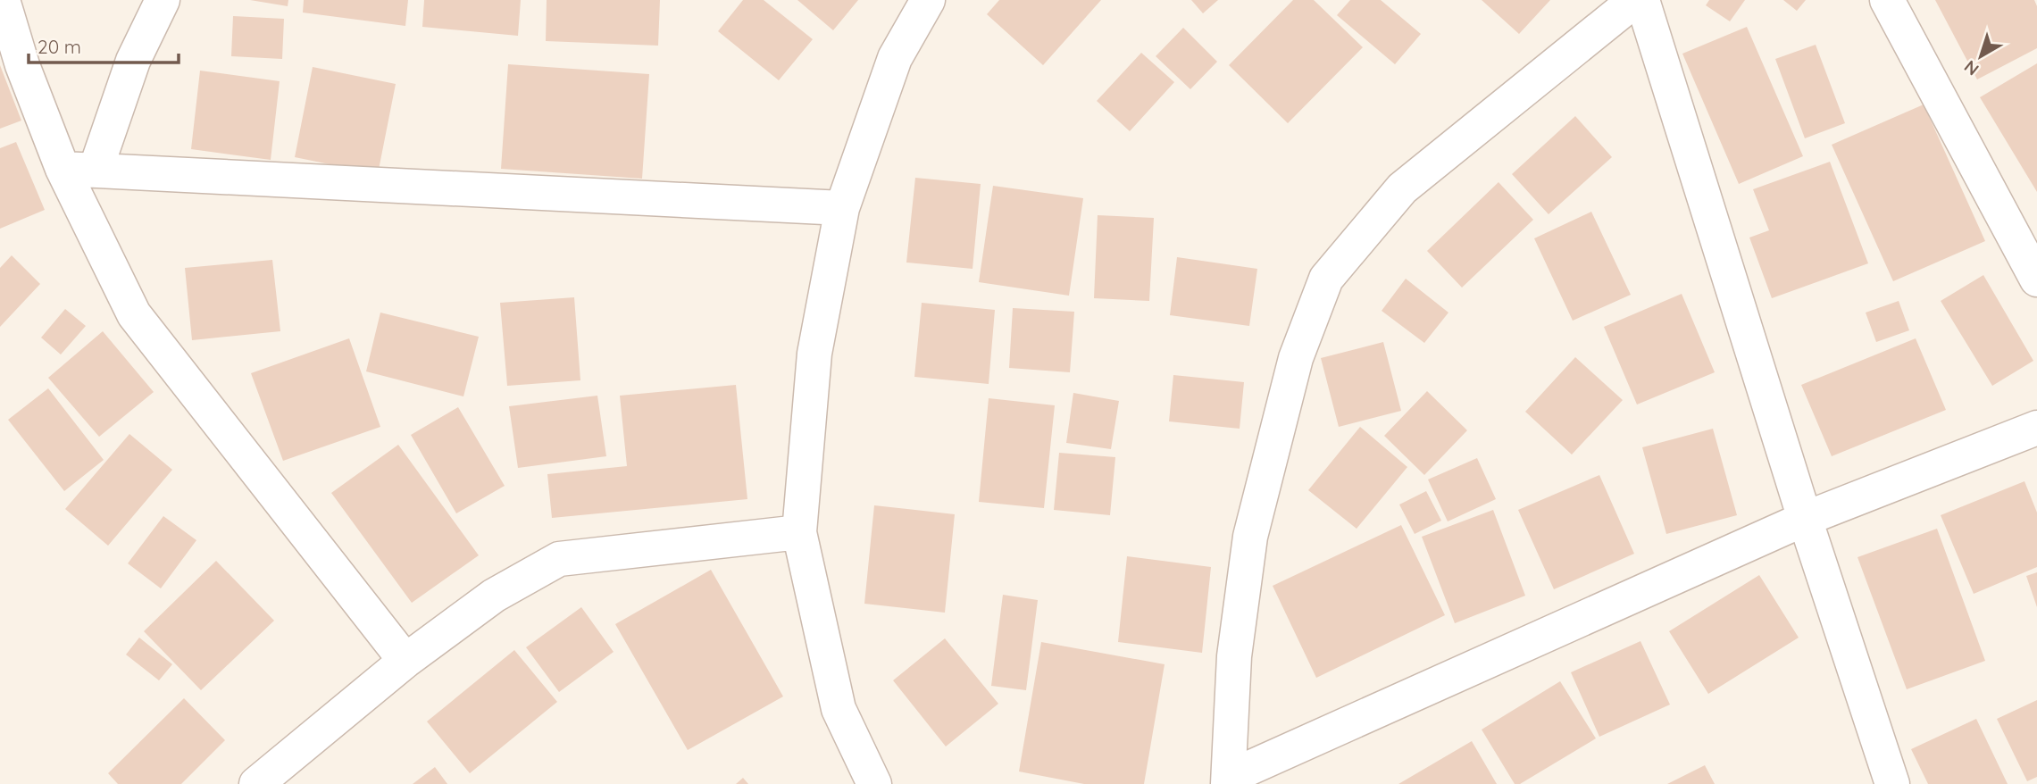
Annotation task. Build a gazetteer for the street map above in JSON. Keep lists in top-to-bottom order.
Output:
{
  "scale_bar": "20 m",
  "north": "bottom left"
}
